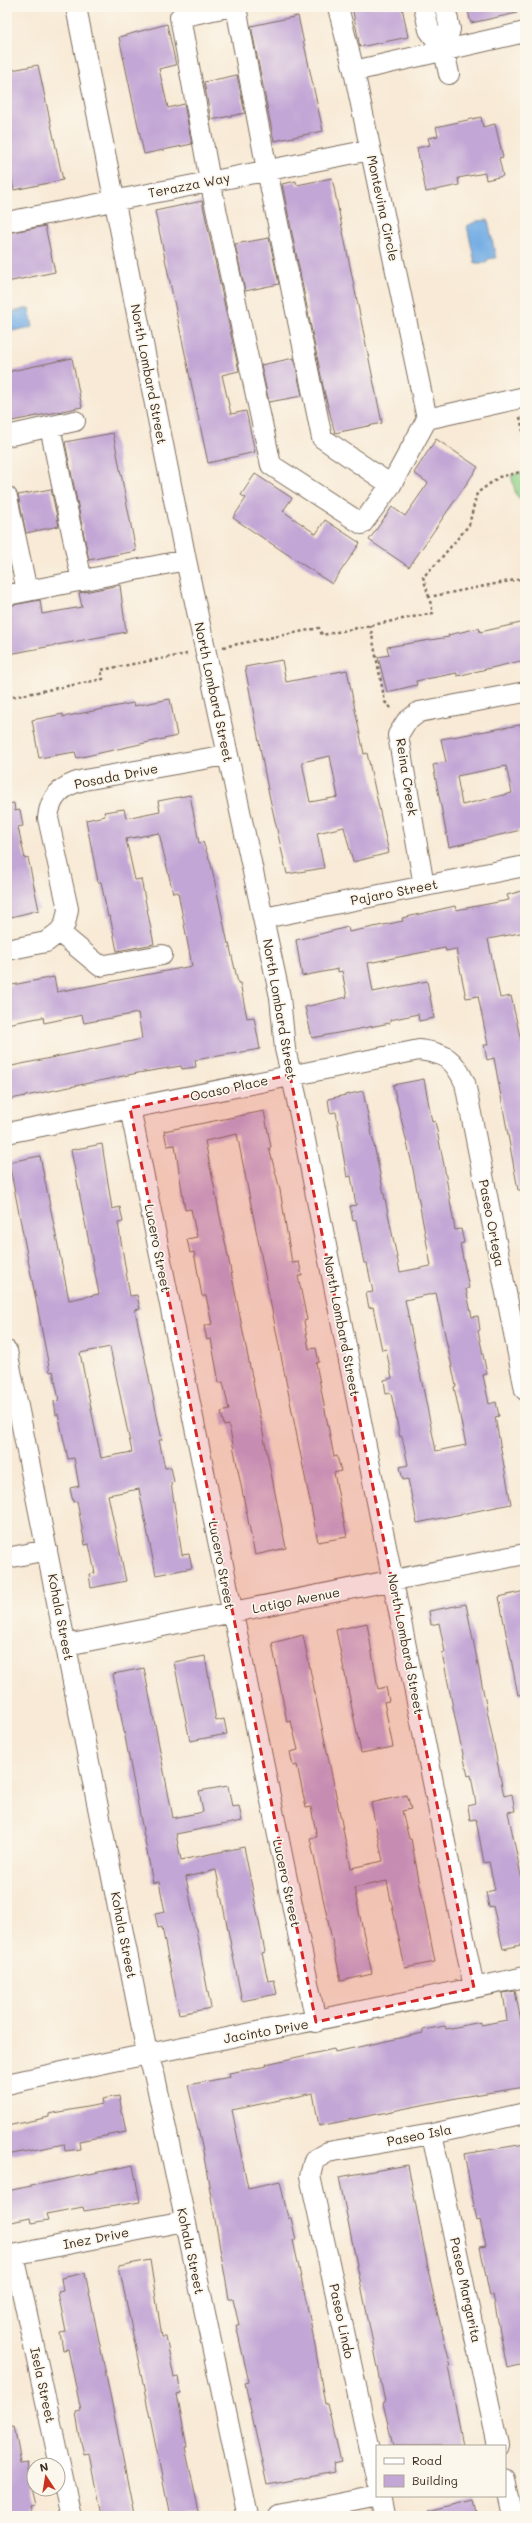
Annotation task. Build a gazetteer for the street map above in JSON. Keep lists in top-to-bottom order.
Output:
{
  "streets": {
    "street": [
      "Terazza Way",
      "Montevina Circle",
      "North Lombard Street",
      "Posada Drive",
      "Reina Creek",
      "Pajaro Street",
      "Ocaso Place",
      "Paseo Ortega",
      "Lucero Street",
      "Latigo Avenue",
      "Kohala Street",
      "Jacinto Drive",
      "Paseo Isla",
      "Inez Drive",
      "Paseo Margarita",
      "Paseo Lindo",
      "Isela Street"
    ]
  },
  "crossings": [
    ["Terazza Way", "Montevina Circle"],
    ["Terazza Way", "North Lombard Street"],
    ["North Lombard Street", "Posada Drive"],
    ["North Lombard Street", "Pajaro Street"],
    ["North Lombard Street", "Ocaso Place"],
    ["North Lombard Street", "Latigo Avenue"],
    ["North Lombard Street", "Jacinto Drive"],
    ["Reina Creek", "Pajaro Street"],
    ["Ocaso Place", "Paseo Ortega"],
    ["Ocaso Place", "Lucero Street"],
    ["Lucero Street", "Latigo Avenue"],
    ["Lucero Street", "Jacinto Drive"],
    ["Latigo Avenue", "Kohala Street"],
    ["Kohala Street", "Jacinto Drive"],
    ["Kohala Street", "Inez Drive"],
    ["Paseo Isla", "Paseo Margarita"],
    ["Paseo Isla", "Paseo Lindo"],
    ["Inez Drive", "Isela Street"]
  ],
  "legend": ["Road", "Building"],
  "north": "top"
}
